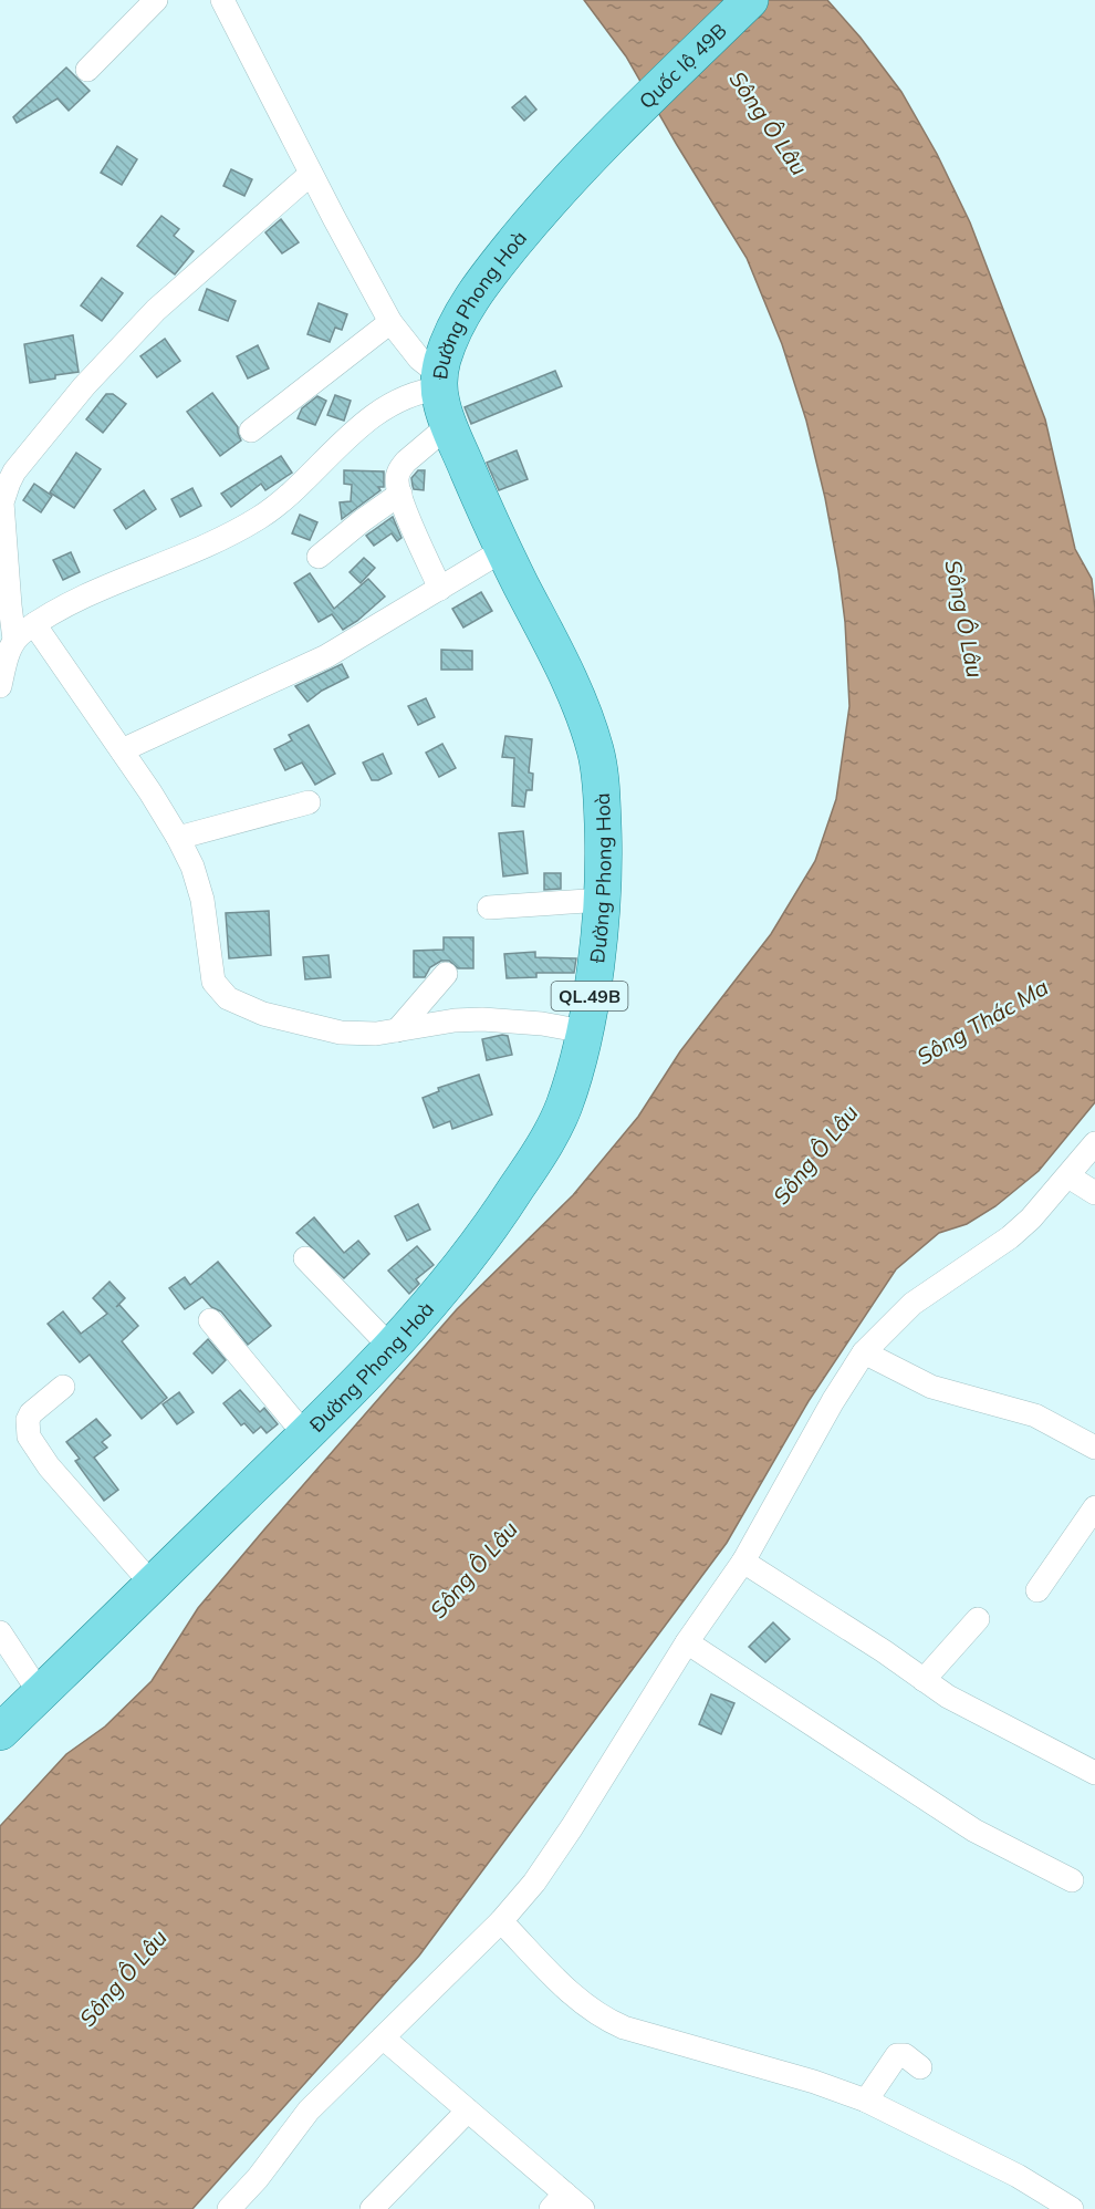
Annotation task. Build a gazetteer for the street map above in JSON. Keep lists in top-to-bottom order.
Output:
{
  "streets": {
    "main road": ["Quốc lộ 49B", "Đường Phong Hoà", "QL.49B"]
  },
  "crossings": [
    ["Quốc lộ 49B", "Đường Phong Hoà"]
  ],
  "water": ["Sông Ô Lâu", "Sông Thác Ma"]
}
